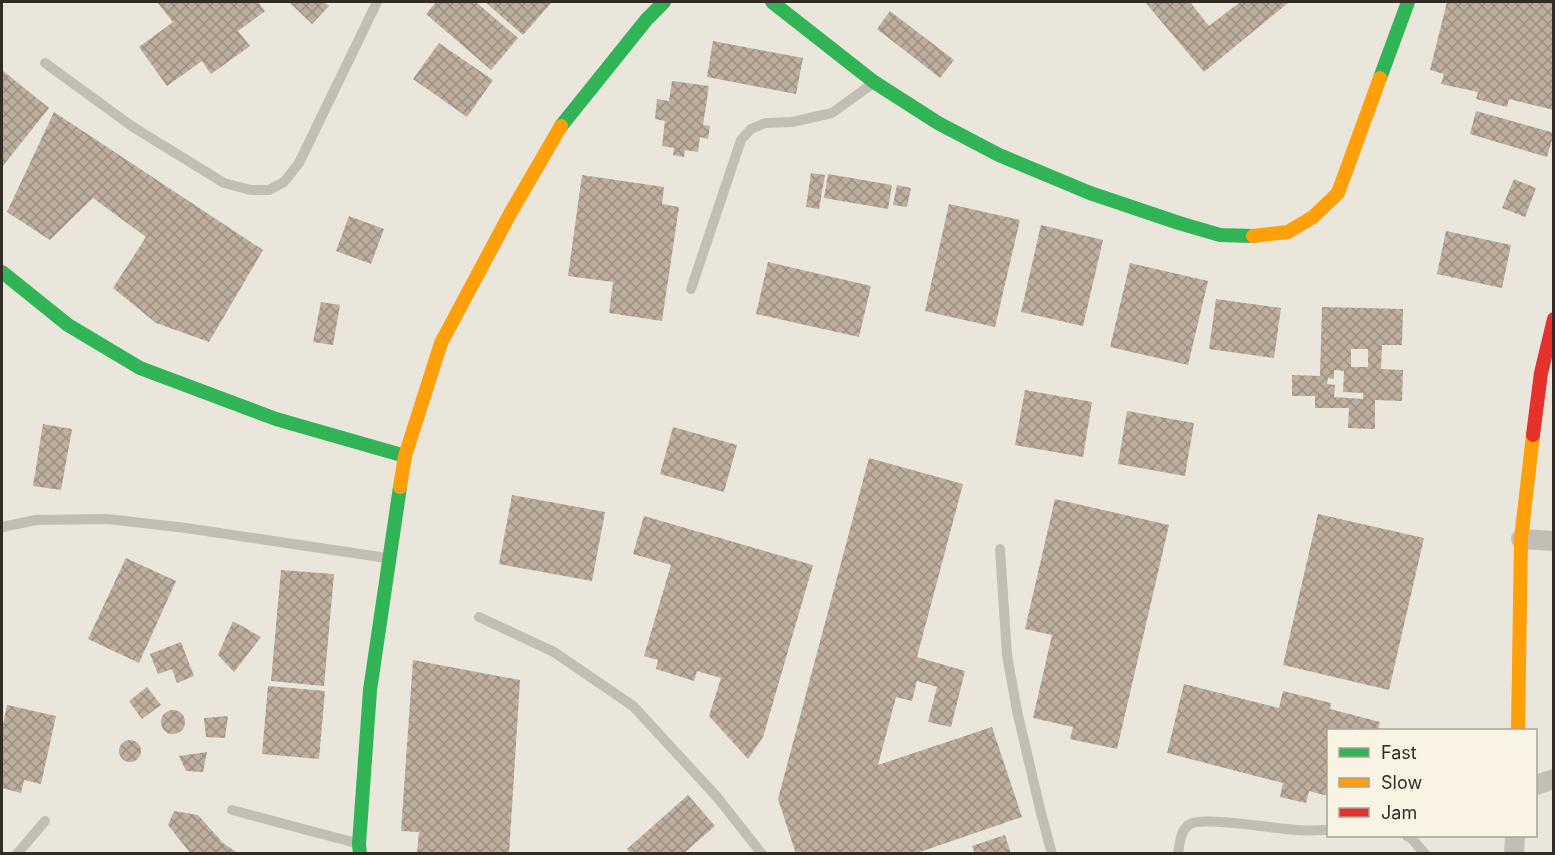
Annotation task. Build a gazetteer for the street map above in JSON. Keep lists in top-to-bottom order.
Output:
{
  "legend": ["Fast", "Slow", "Jam"]
}
